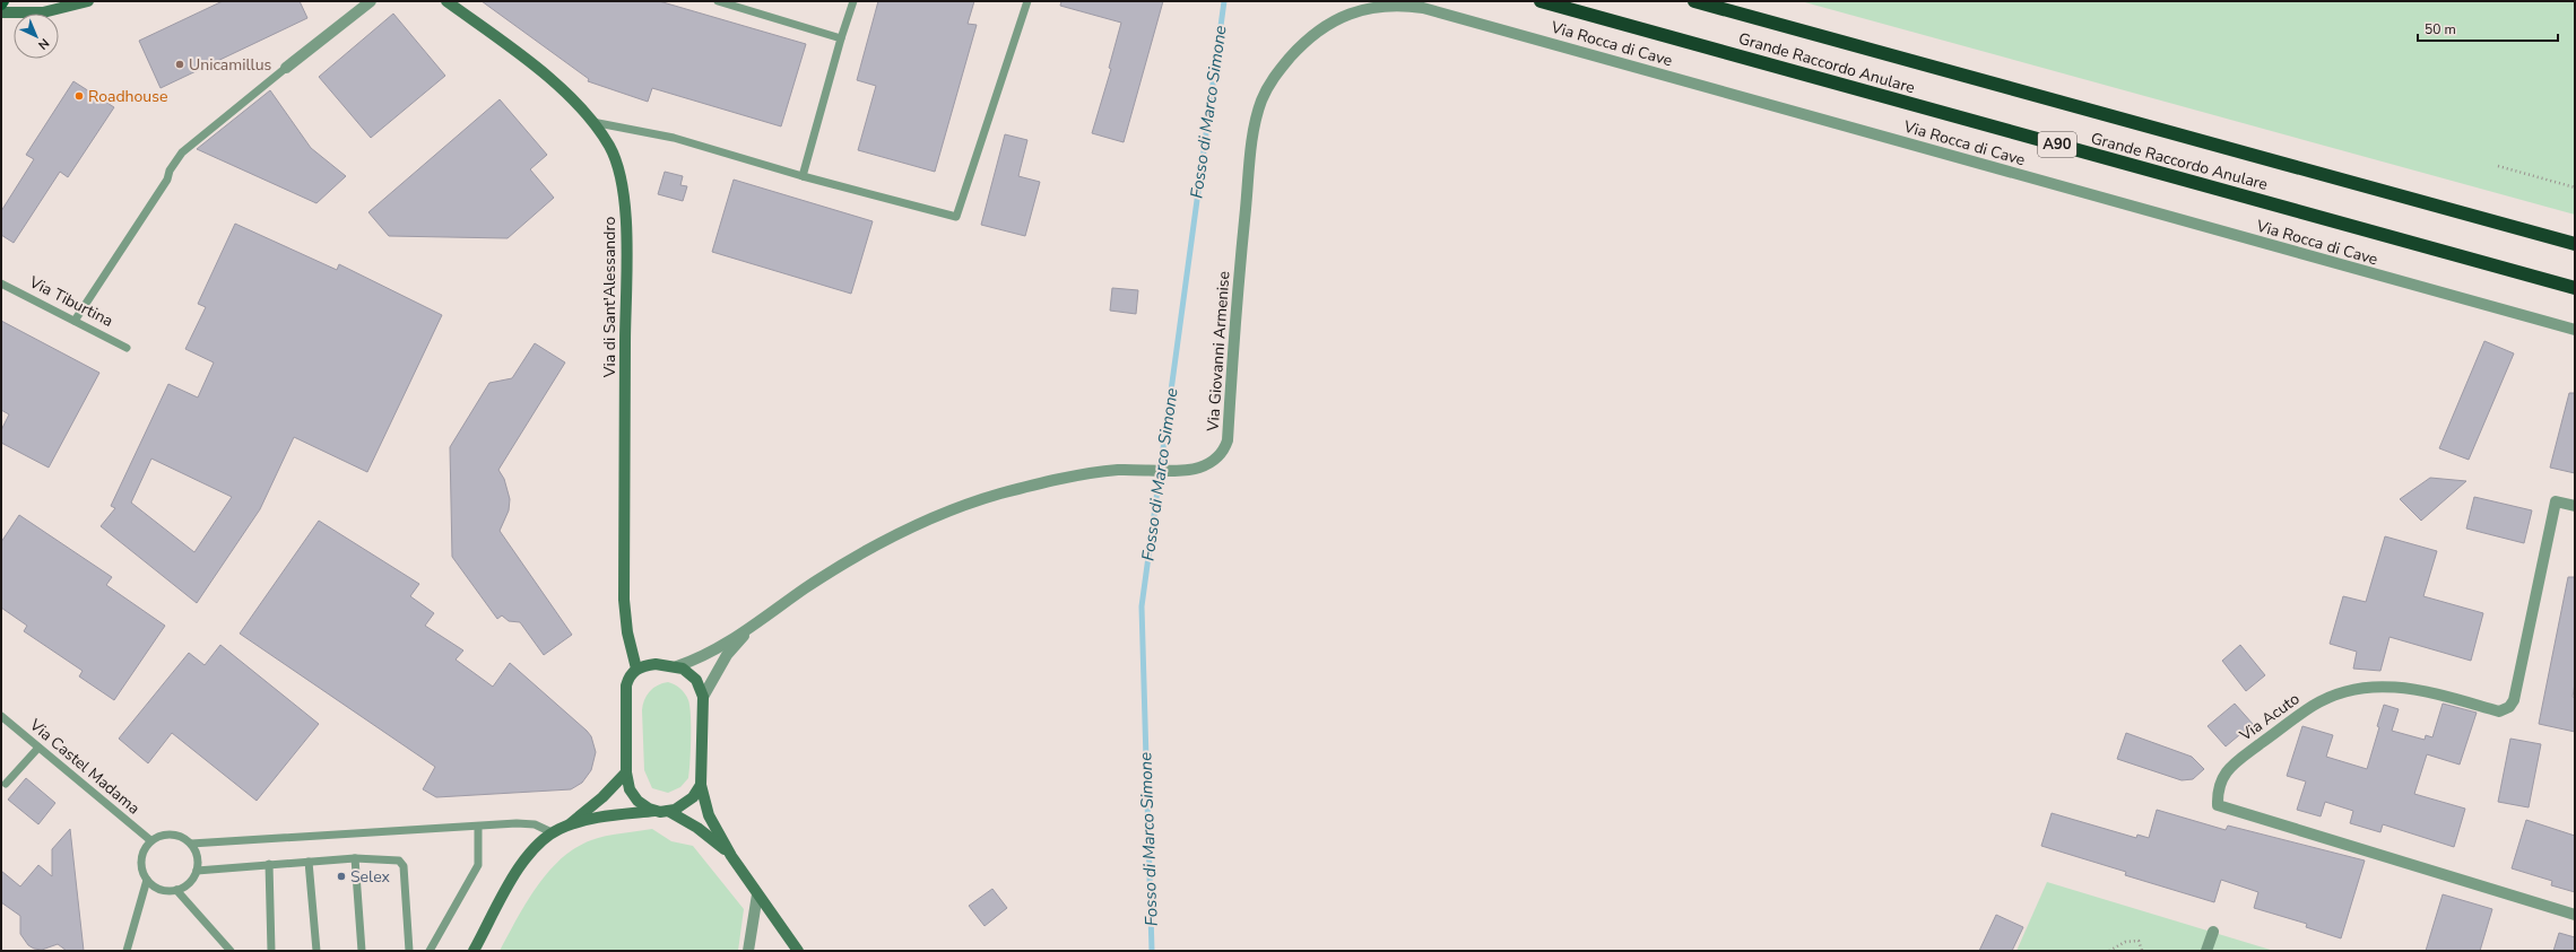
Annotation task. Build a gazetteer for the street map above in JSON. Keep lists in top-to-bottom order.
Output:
{
  "streets": {
    "highway": ["Grande Raccordo Anulare", "A90"],
    "street": [
      "Via Rocca di Cave",
      "Via di Sant'Alessandro",
      "Via Giovanni Armenise",
      "Via Acuto"
    ],
    "lane": ["Via Tiburtina", "Via Castel Madama"]
  },
  "crossings": [
    ["Via Rocca di Cave", "Via Giovanni Armenise"]
  ],
  "water": ["Fosso di Marco Simone"],
  "places": ["Unicamillus", "Roadhouse", "Selex"],
  "scale_bar": "50 m",
  "north": "bottom right"
}
